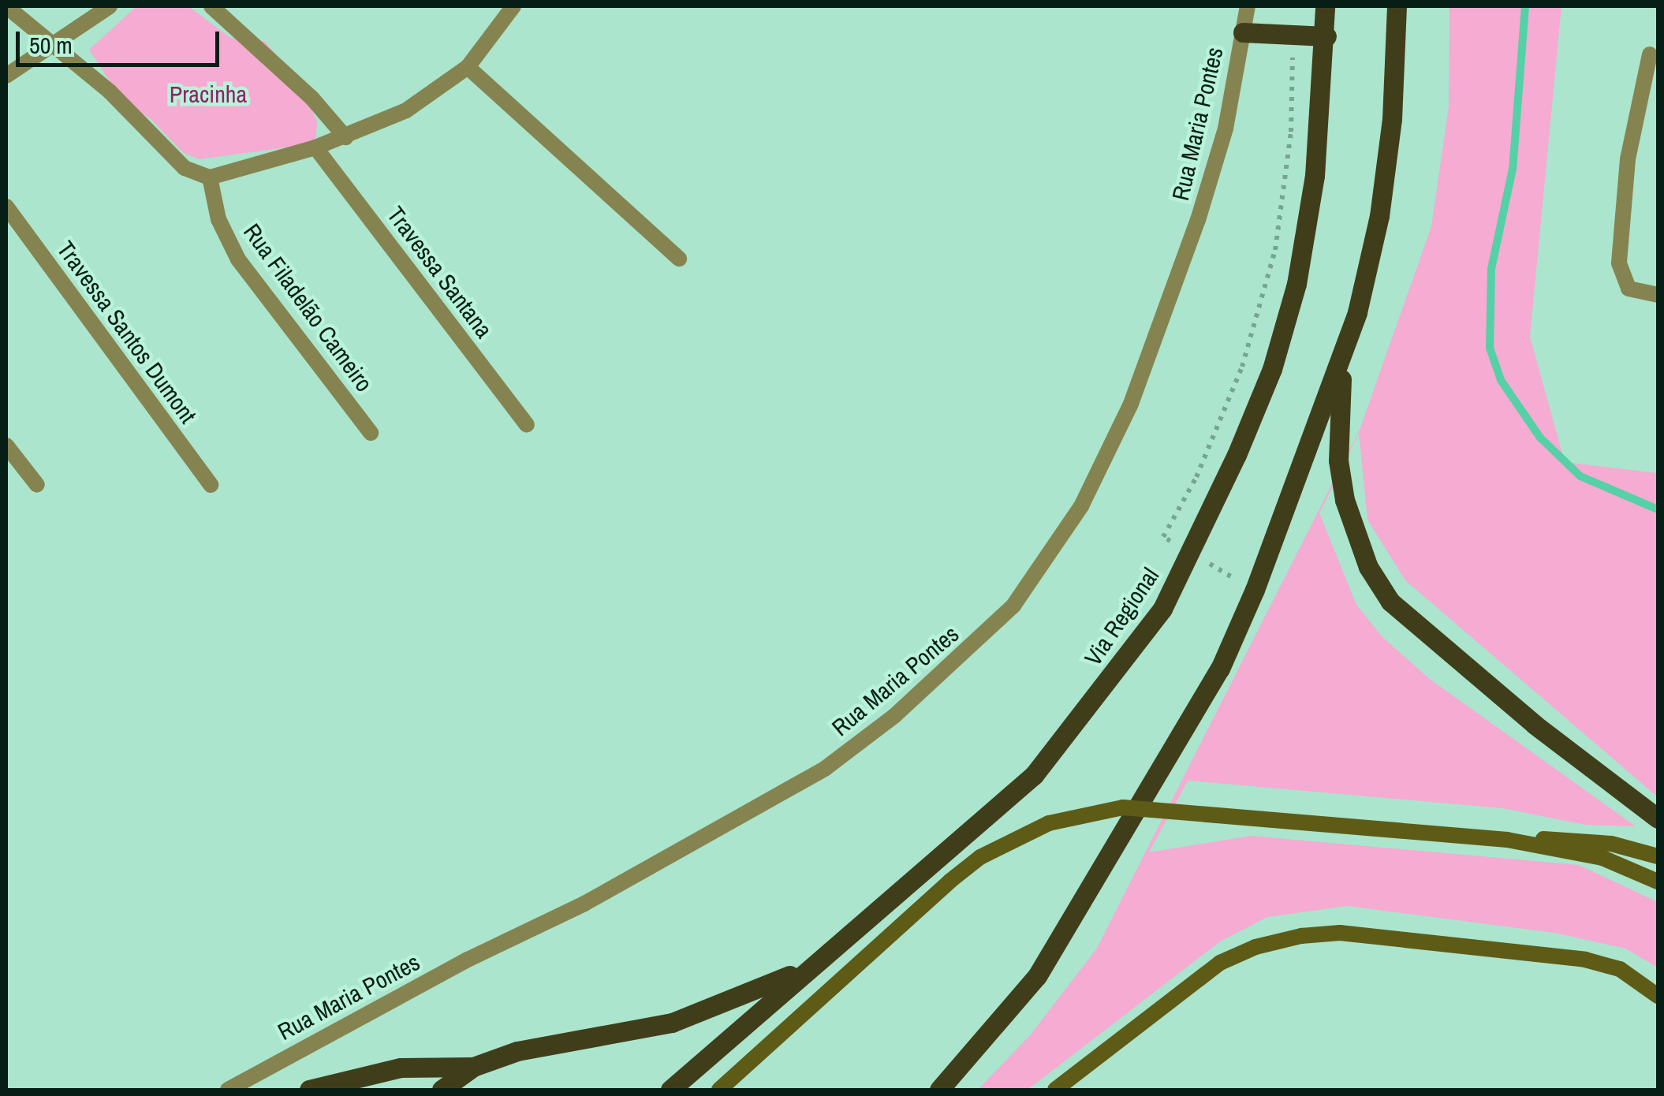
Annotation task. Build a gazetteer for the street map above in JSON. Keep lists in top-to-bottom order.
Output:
{
  "streets": {
    "main road": ["Via Regional"],
    "street": [
      "Rua Maria Pontes",
      "Travessa Santana",
      "Rua Filadelão Cameiro",
      "Travessa Santos Dumont"
    ]
  },
  "parks": ["Pracinha"],
  "scale_bar": "50 m"
}
